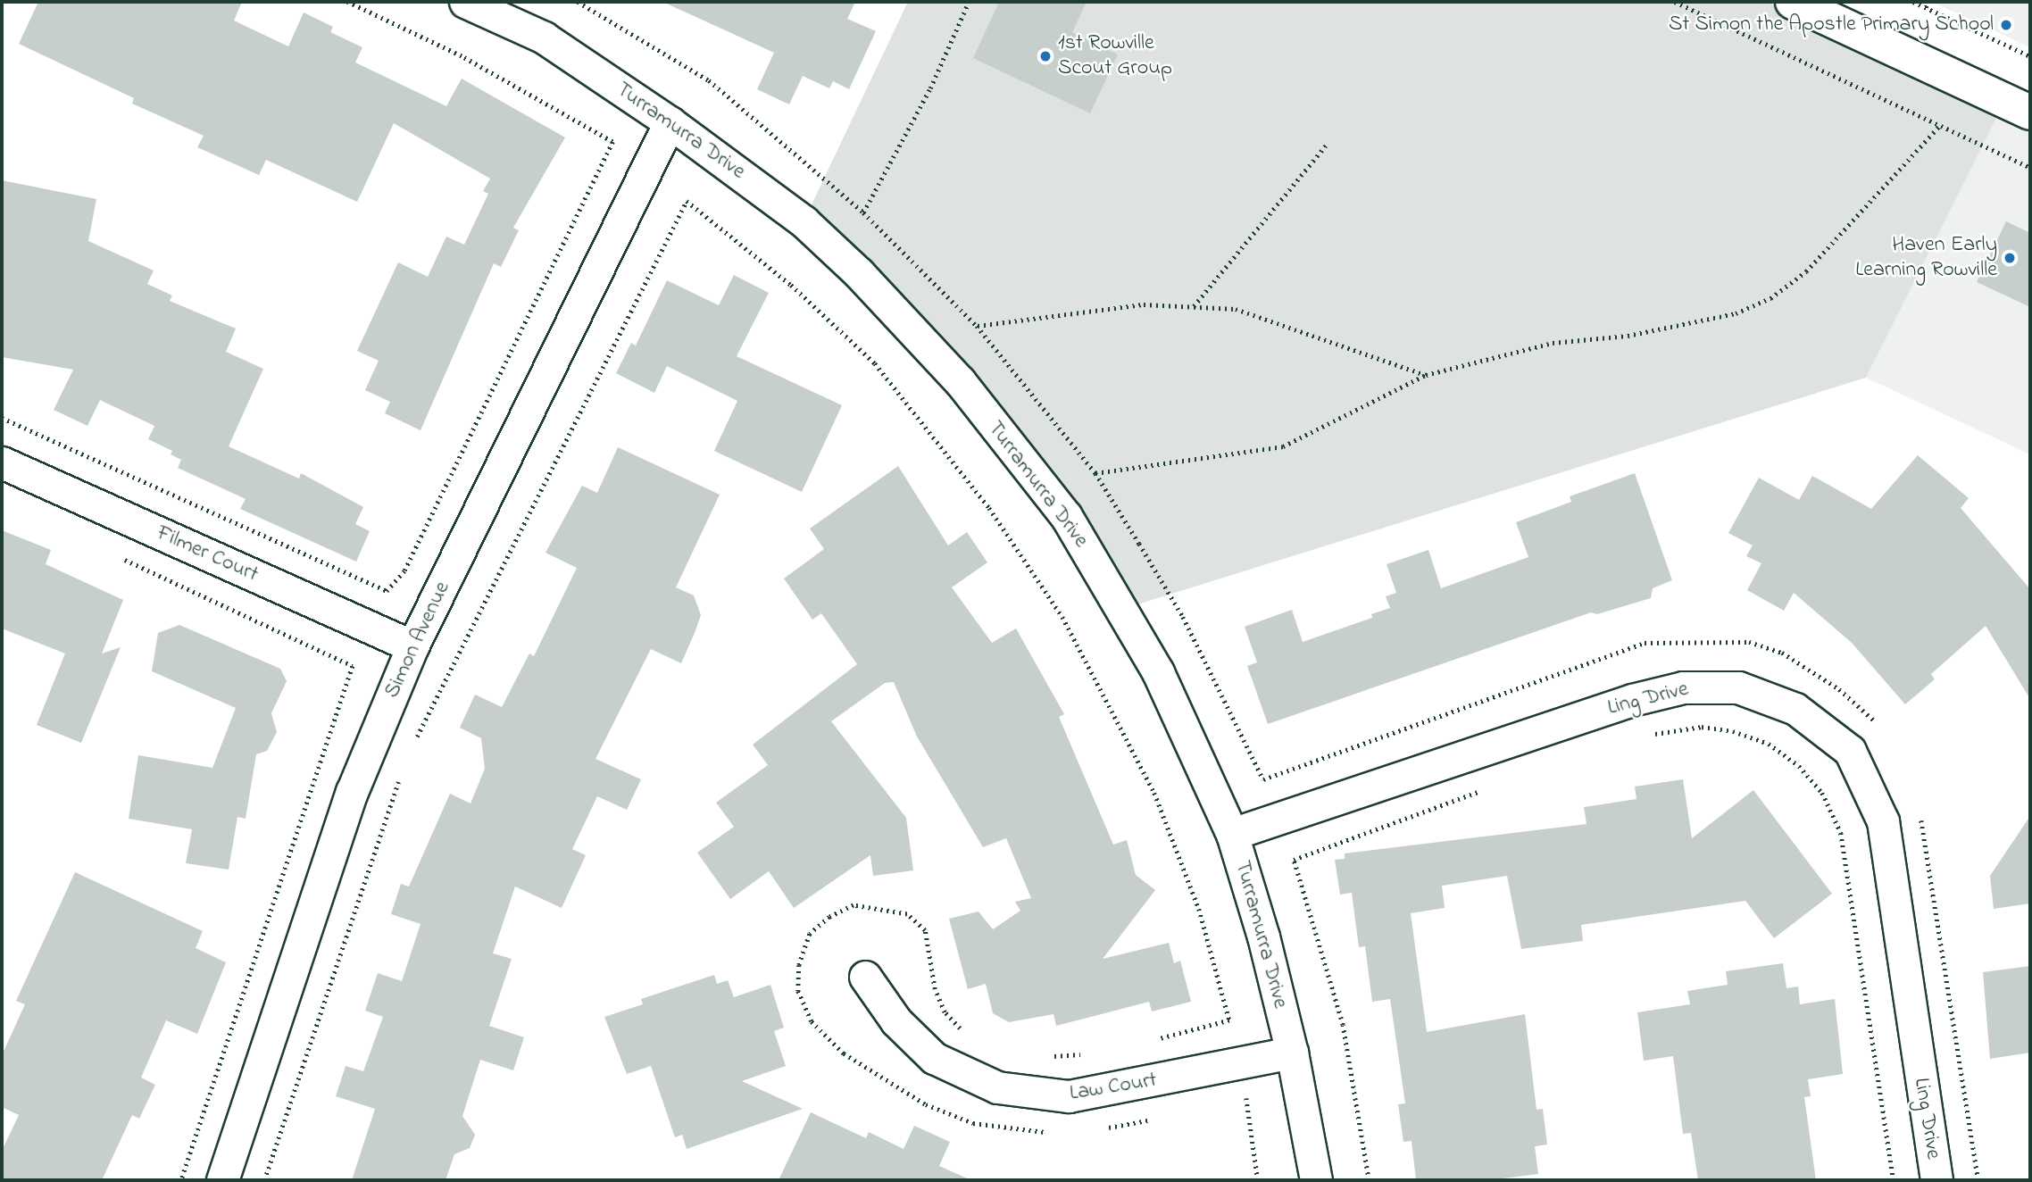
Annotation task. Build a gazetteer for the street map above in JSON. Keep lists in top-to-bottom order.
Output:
{
  "streets": {
    "street": [
      "Turramurra Drive",
      "Filmer Court",
      "Simon Avenue",
      "Ling Drive",
      "Law Court"
    ]
  },
  "crossings": [
    ["Turramurra Drive", "Simon Avenue"],
    ["Turramurra Drive", "Ling Drive"],
    ["Turramurra Drive", "Law Court"],
    ["Filmer Court", "Simon Avenue"]
  ],
  "places": ["St Simon the Apostle Primary School", "1st Rowville Scout Group", "Haven Early Learning Rowville"]
}
